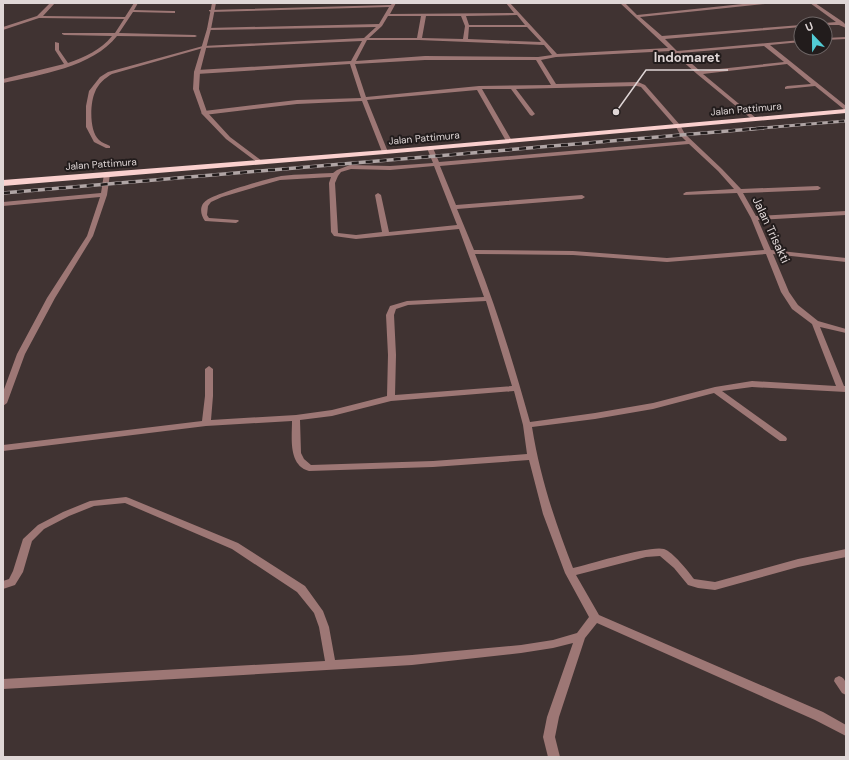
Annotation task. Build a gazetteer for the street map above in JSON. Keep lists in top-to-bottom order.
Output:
{
  "streets": {
    "highway": ["Jalan Pattimura"],
    "street": ["Jalan Trisakti"]
  },
  "crossings": [
    ["Jalan Pattimura", "Jalan Trisakti"]
  ],
  "places": ["Indomaret"],
  "north": "top"
}
